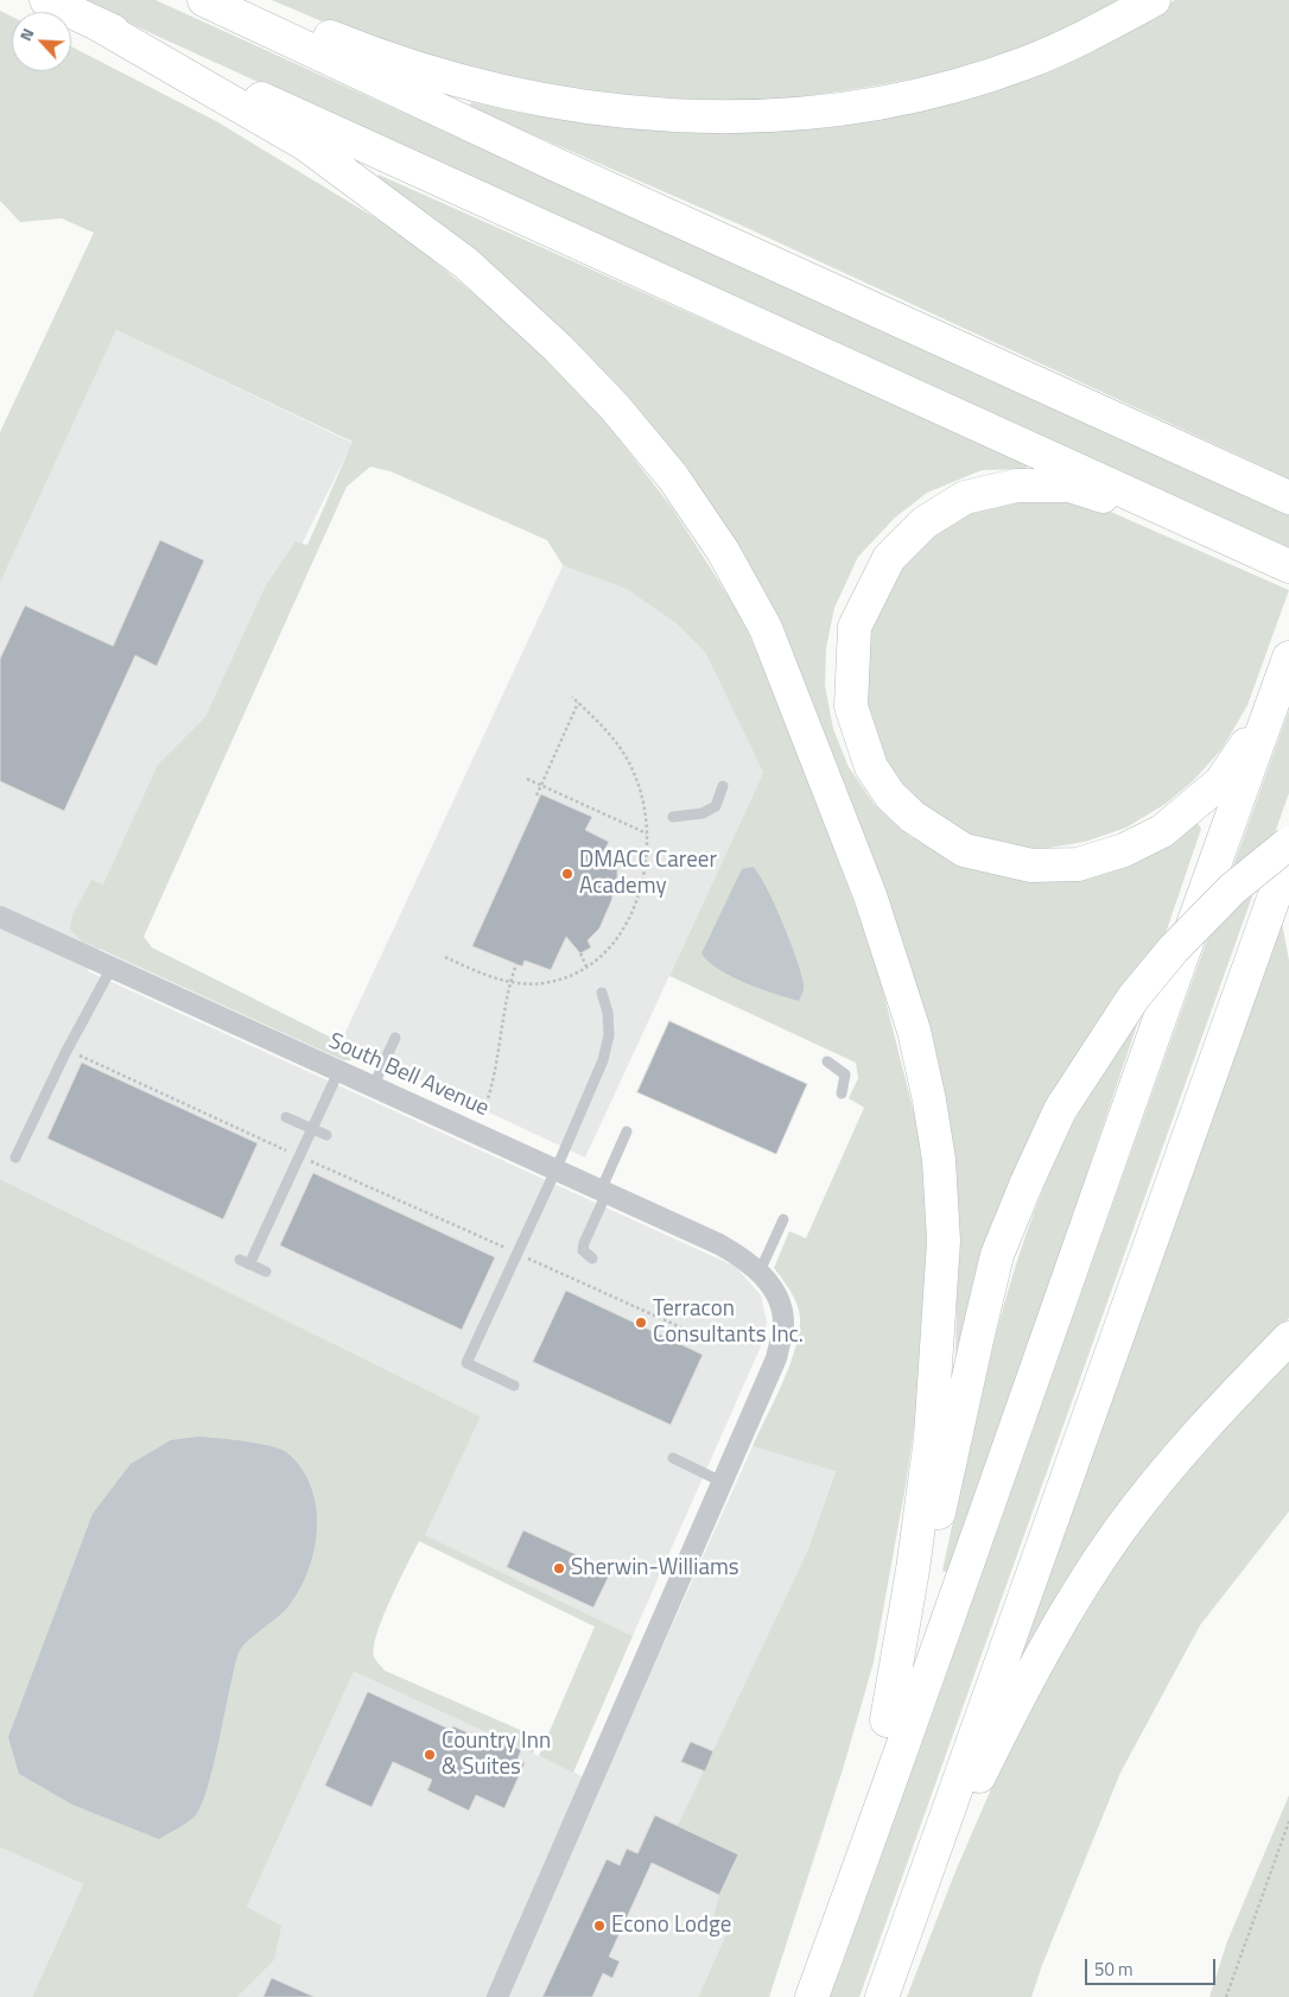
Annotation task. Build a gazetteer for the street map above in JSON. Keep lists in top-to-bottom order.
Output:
{
  "streets": {
    "street": ["South Bell Avenue"]
  },
  "places": [
    "DMACC Career Academy",
    "Terracon Consultants Inc.",
    "Sherwin-Williams",
    "Country Inn & Suites",
    "Econo Lodge"
  ],
  "scale_bar": "50 m",
  "north": "top left"
}
